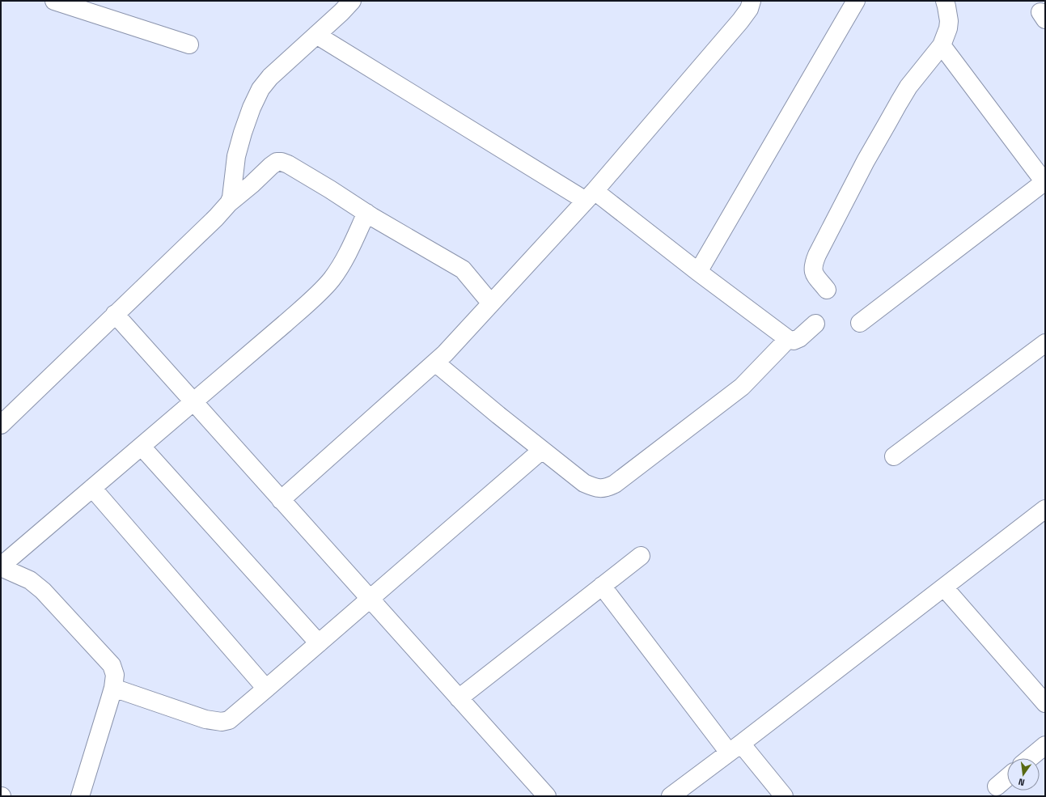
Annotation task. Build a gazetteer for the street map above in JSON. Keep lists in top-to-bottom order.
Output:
{
  "north": "bottom"
}
